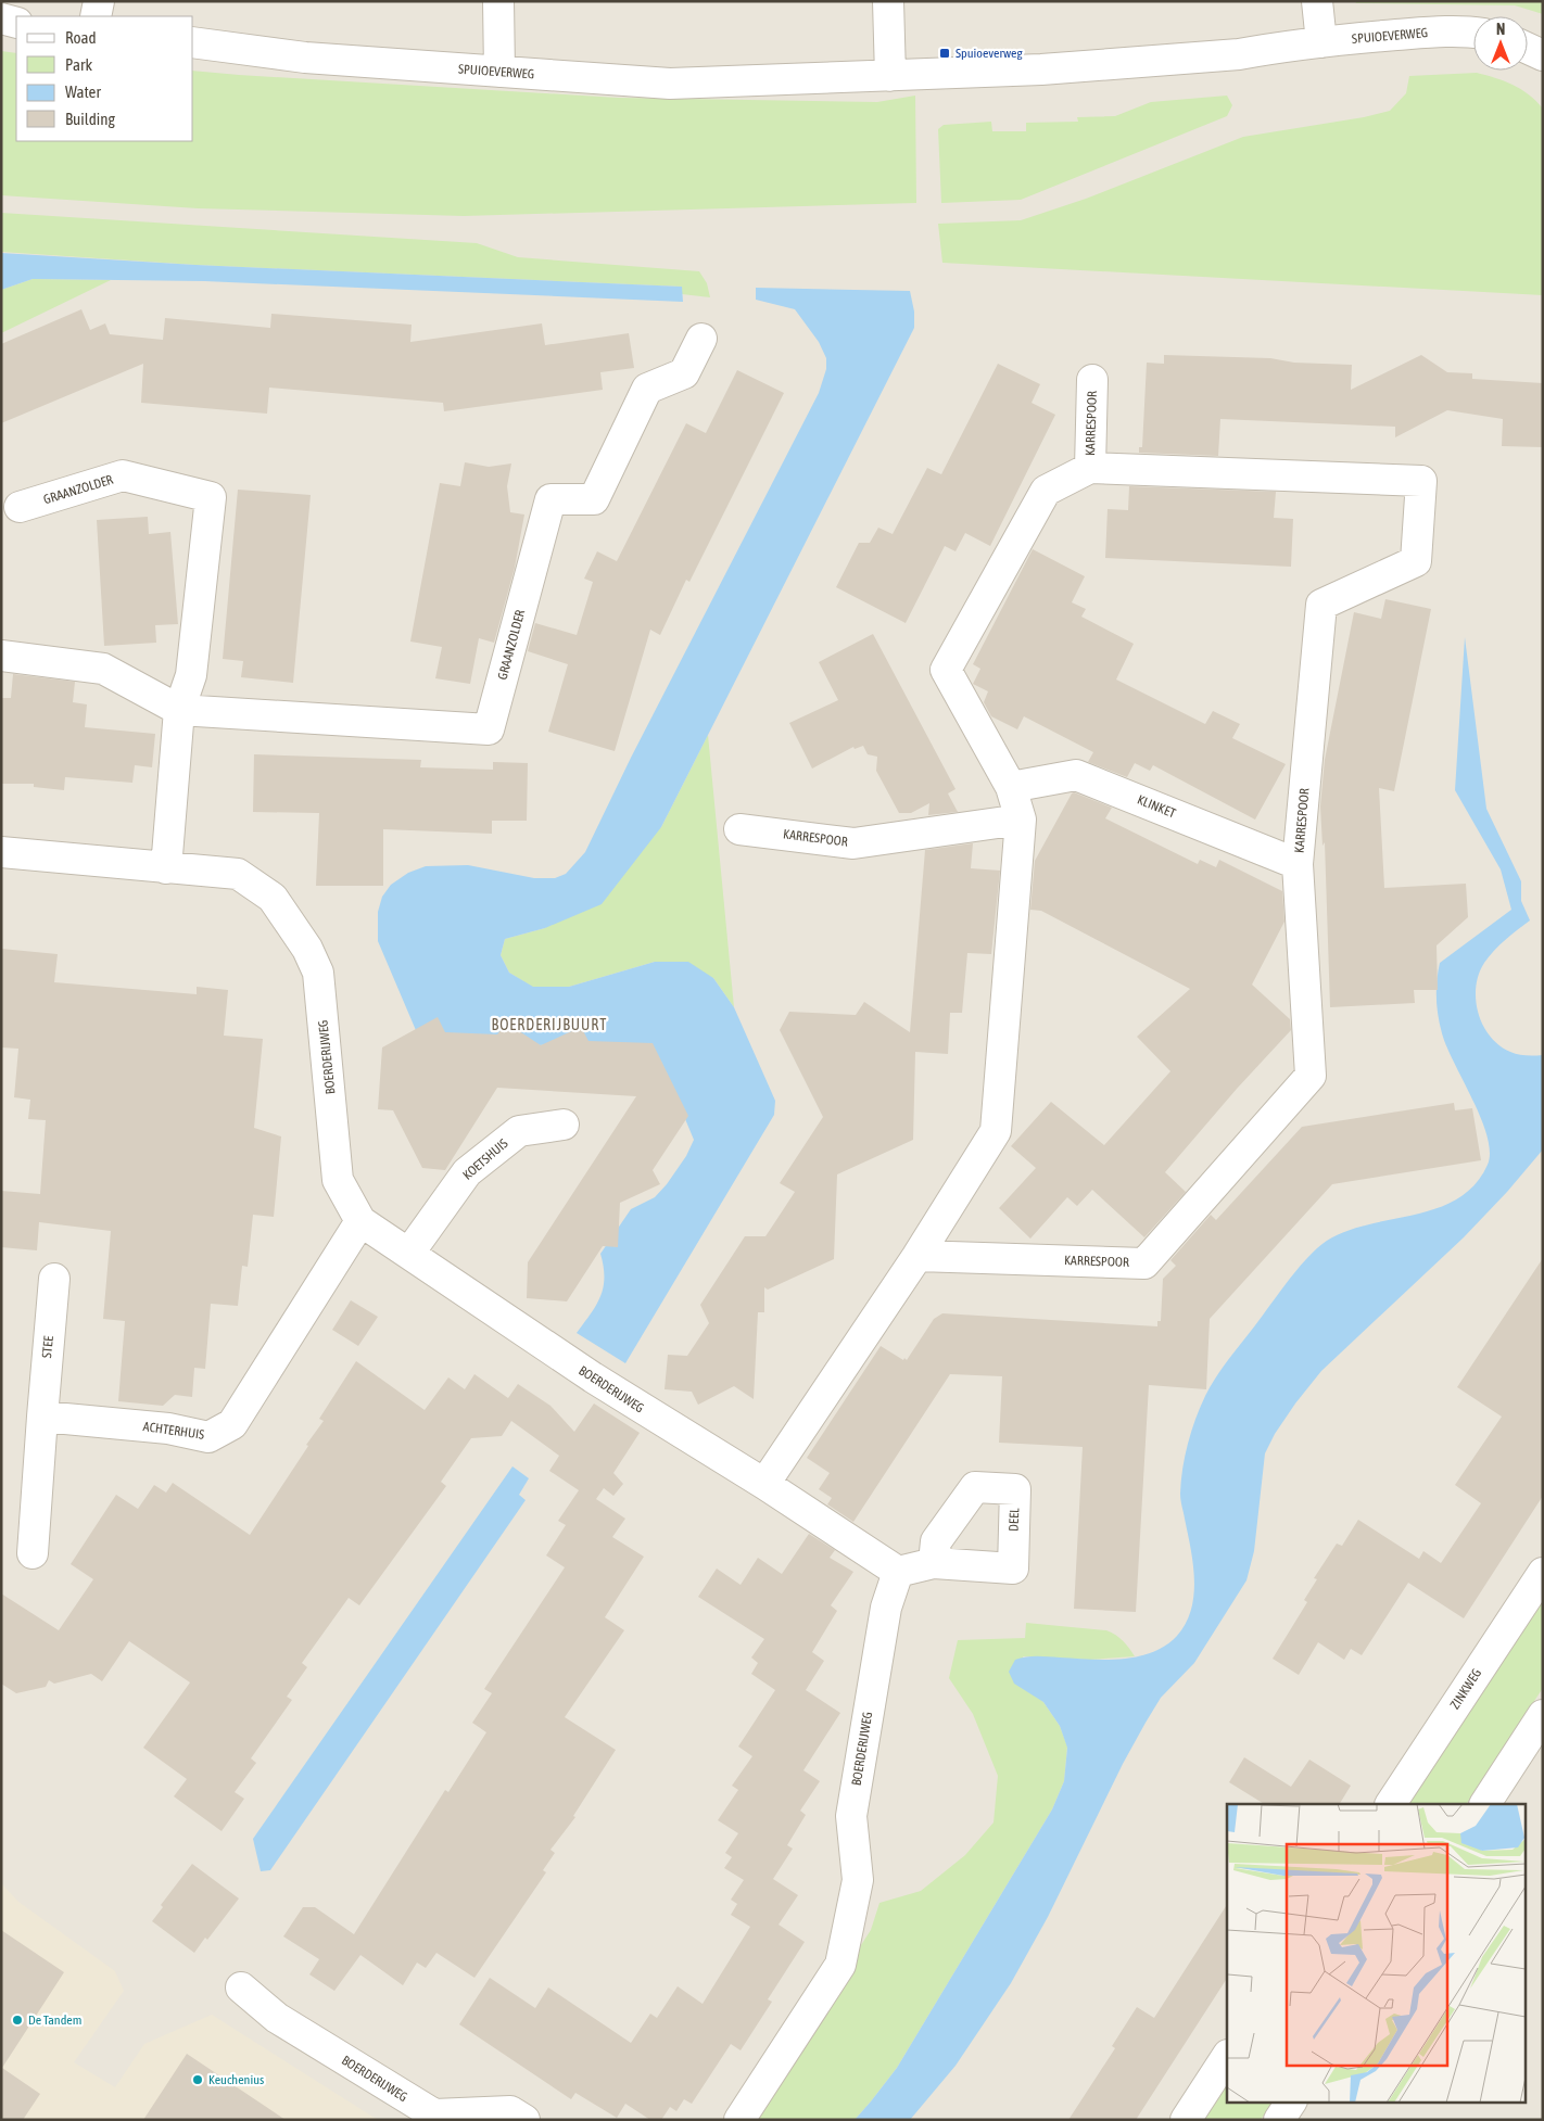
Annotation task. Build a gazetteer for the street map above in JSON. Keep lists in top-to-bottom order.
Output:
{
  "streets": {
    "street": [
      "SPUIOEVERWEG",
      "KARRESPOOR",
      "GRAANZOLDER",
      "KLINKET",
      "BOERDERIJWEG",
      "KOETSHUIS",
      "STEE",
      "ACHTERHUIS",
      "ZINKWEG"
    ]
  },
  "crossings": [
    ["KARRESPOOR", "KLINKET"],
    ["KARRESPOOR", "BOERDERIJWEG"],
    ["GRAANZOLDER", "BOERDERIJWEG"],
    ["BOERDERIJWEG", "KOETSHUIS"],
    ["BOERDERIJWEG", "ACHTERHUIS"],
    ["STEE", "ACHTERHUIS"]
  ],
  "districts": ["BOERDERIJBUURT"],
  "places": {
    "transit": ["Spuioeverweg"],
    "other": ["De Tandem", "Keuchenius"]
  },
  "legend": [
    "Road",
    "Park",
    "Water",
    "Building"
  ],
  "north": "top"
}
